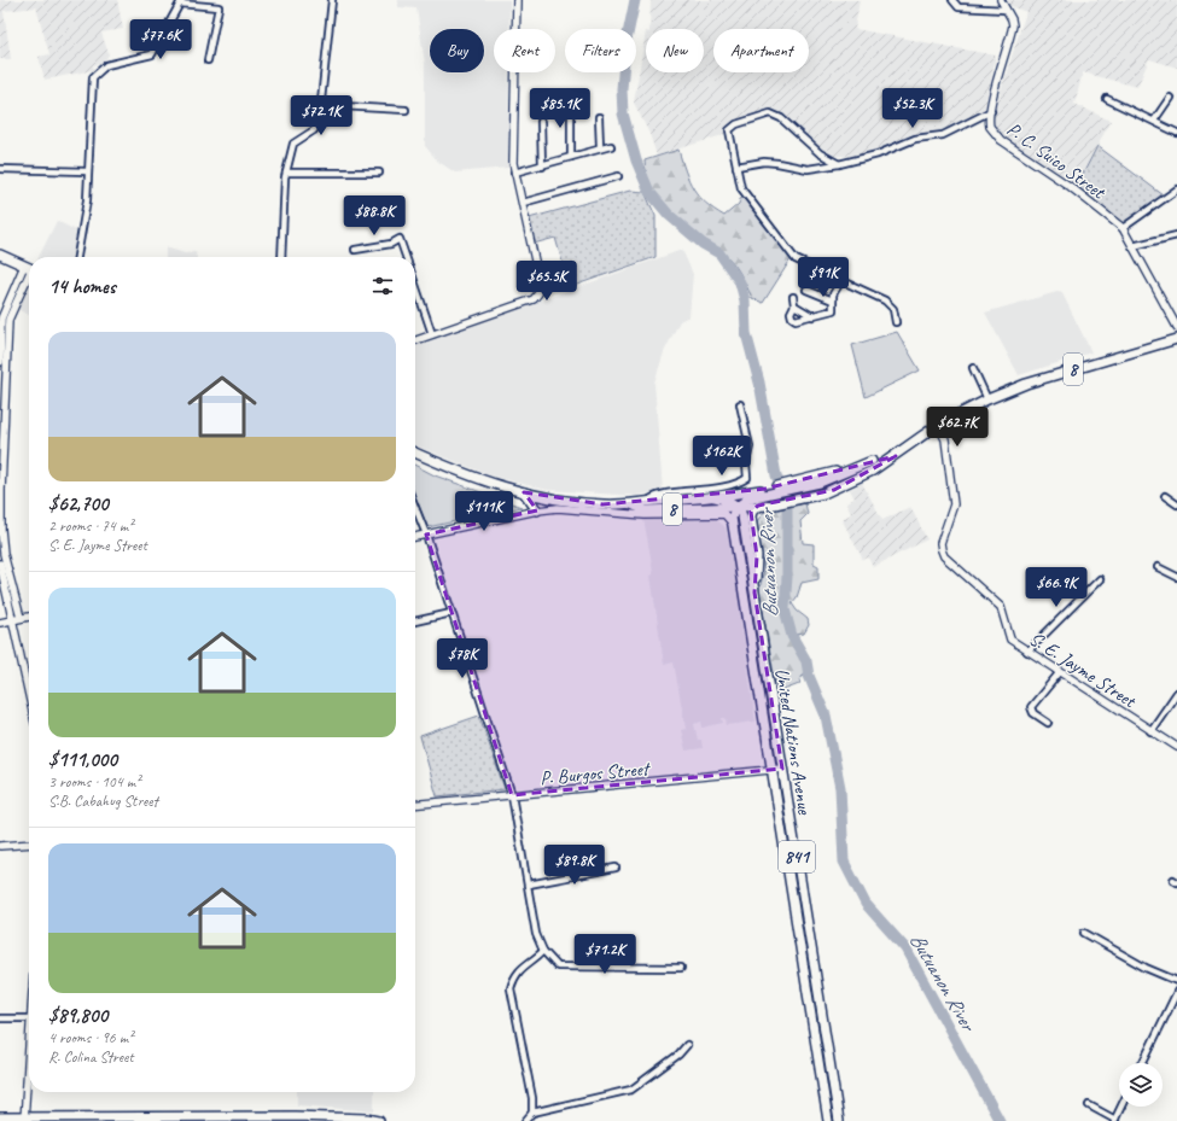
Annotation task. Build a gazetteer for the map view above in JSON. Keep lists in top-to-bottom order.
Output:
{
  "streets": {
    "main road": ["8", "United Nations Avenue", "841"],
    "street": ["P. C. Suico Street", "S. E. Jayme Street", "P. Burgos Street"]
  },
  "crossings": [
    ["8", "S. E. Jayme Street"],
    ["8", "United Nations Avenue"],
    ["United Nations Avenue", "P. Burgos Street"]
  ],
  "water": ["Butuanon River"],
  "page": {
    "price": [
      "$77.6K",
      "$85.1K",
      "$52.3K",
      "$72.1K",
      "$88.8K",
      "$91K",
      "$65.5K",
      "$62.7K",
      "$162K",
      "$111K",
      "$66.9K",
      "$78K",
      "$89.8K",
      "$71.2K"
    ],
    "chip": [
      "Buy",
      "Rent",
      "Filters",
      "New",
      "Apartment"
    ],
    "heading": "14 homes",
    "list": [
      {
        "name": "$62,700",
        "note": "2 rooms · 74 m² · S. E. Jayme Street"
      },
      {
        "name": "$111,000",
        "note": "3 rooms · 104 m² · S.B. Cabahug Street"
      },
      {
        "name": "$89,800",
        "note": "4 rooms · 96 m² · R. Colina Street"
      }
    ]
  }
}
